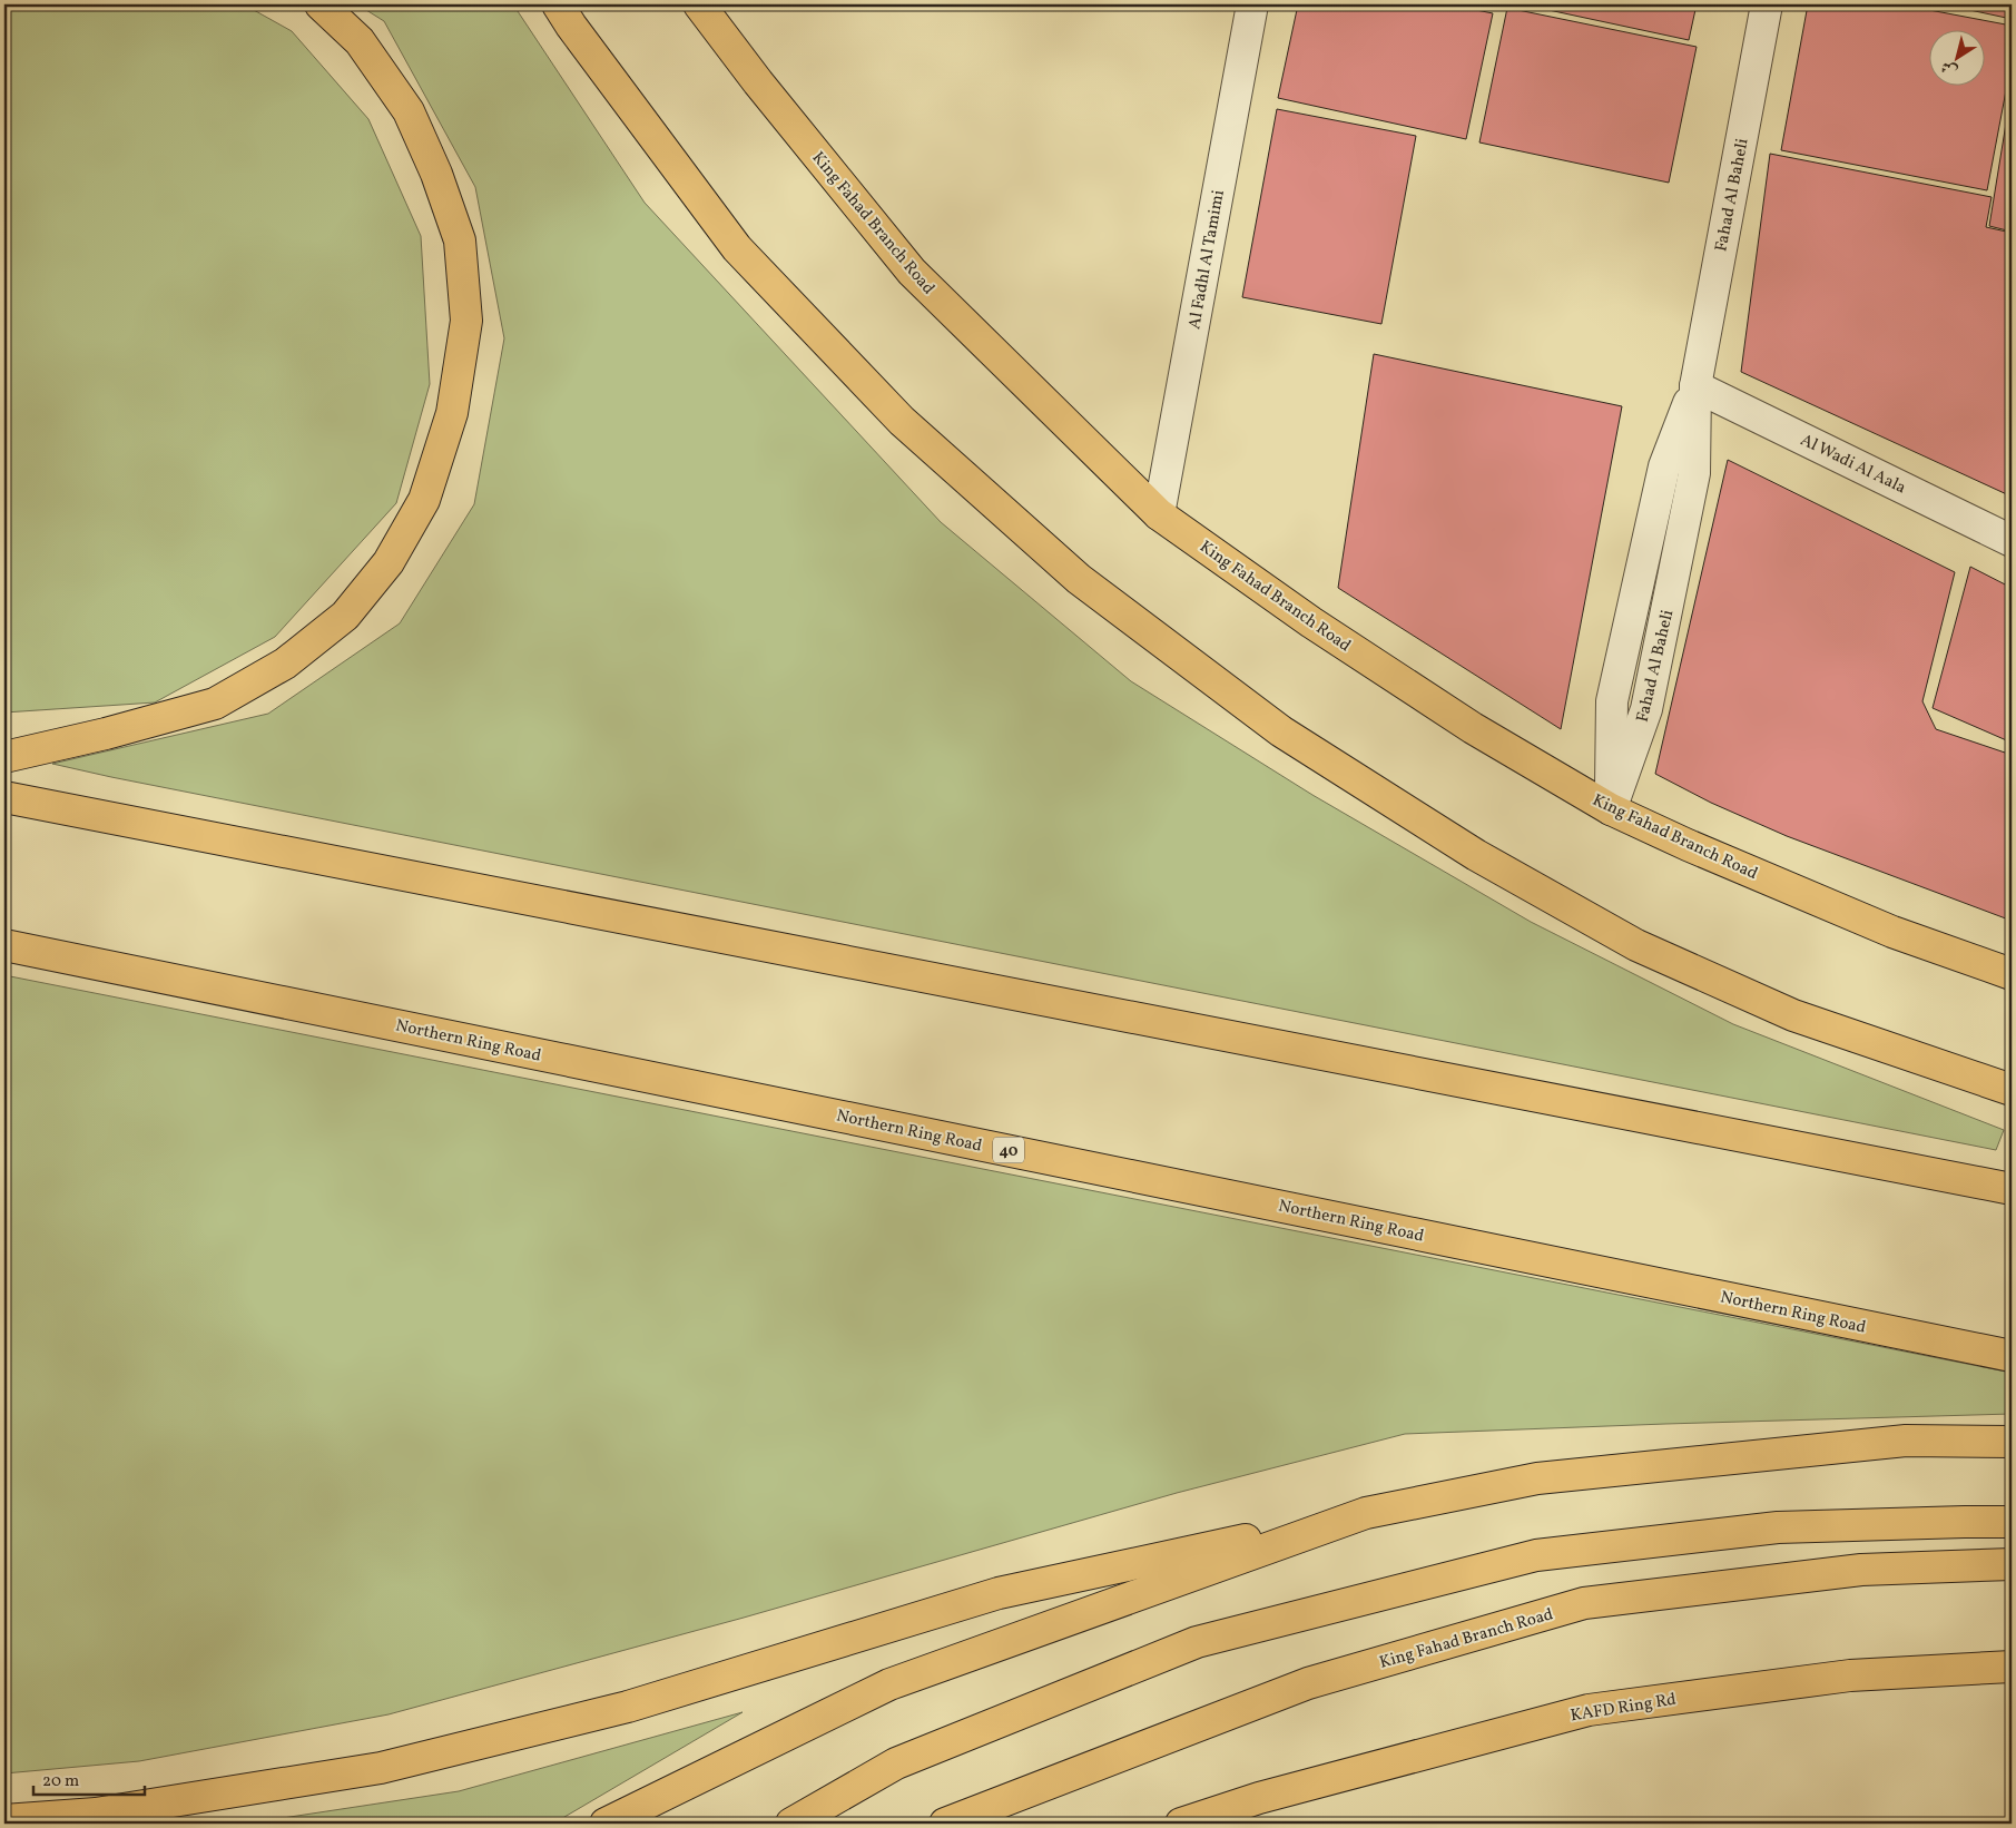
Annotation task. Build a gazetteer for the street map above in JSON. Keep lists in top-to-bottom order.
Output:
{
  "streets": {
    "main road": [
      "King Fahad Branch Road",
      "Northern Ring Road",
      "40",
      "KAFD Ring Rd"
    ],
    "street": ["Fahad Al Baheli", "Al Fadhl Al Tamimi", "Al Wadi Al Aala"]
  },
  "crossings": [
    ["Fahad Al Baheli", "King Fahad Branch Road"],
    ["Fahad Al Baheli", "Al Wadi Al Aala"],
    ["King Fahad Branch Road", "Al Fadhl Al Tamimi"]
  ],
  "scale_bar": "20 m",
  "north": "bottom left"
}
